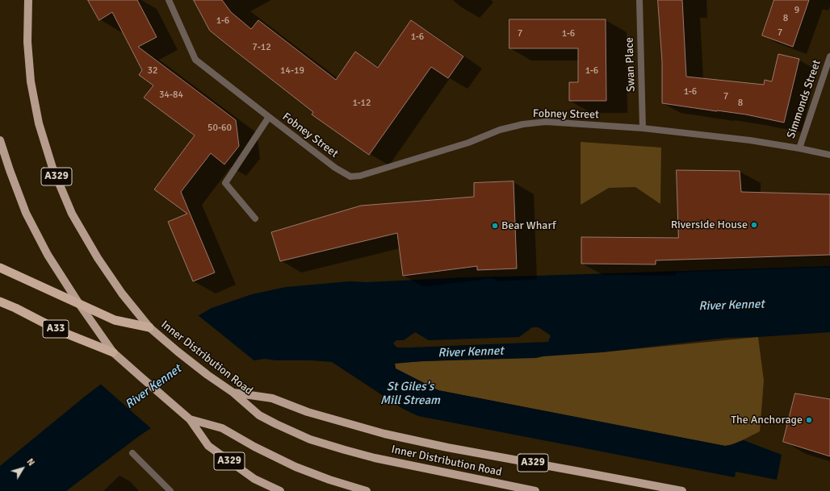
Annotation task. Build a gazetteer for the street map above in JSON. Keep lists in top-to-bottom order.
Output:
{
  "streets": {
    "highway": ["A33"],
    "main road": ["A329", "Inner Distribution Road"],
    "street": ["Swan Place", "Simmonds Street", "Fobney Street"]
  },
  "crossings": [
    ["Swan Place", "Fobney Street"],
    ["Simmonds Street", "Fobney Street"],
    ["A329", "A33"],
    ["A329", "Inner Distribution Road"]
  ],
  "water": ["River Kennet", "St Giles's Mill Stream"],
  "places": ["Riverside House", "Bear Wharf", "The Anchorage"],
  "house_numbers": [
    "9",
    "8",
    "1-6",
    "7",
    "7",
    "1-6",
    "1-6",
    "7-12",
    "32",
    "14-19",
    "1-6",
    "1-6",
    "34-84",
    "7",
    "1-12",
    "8",
    "50-60"
  ],
  "north": "top right"
}
